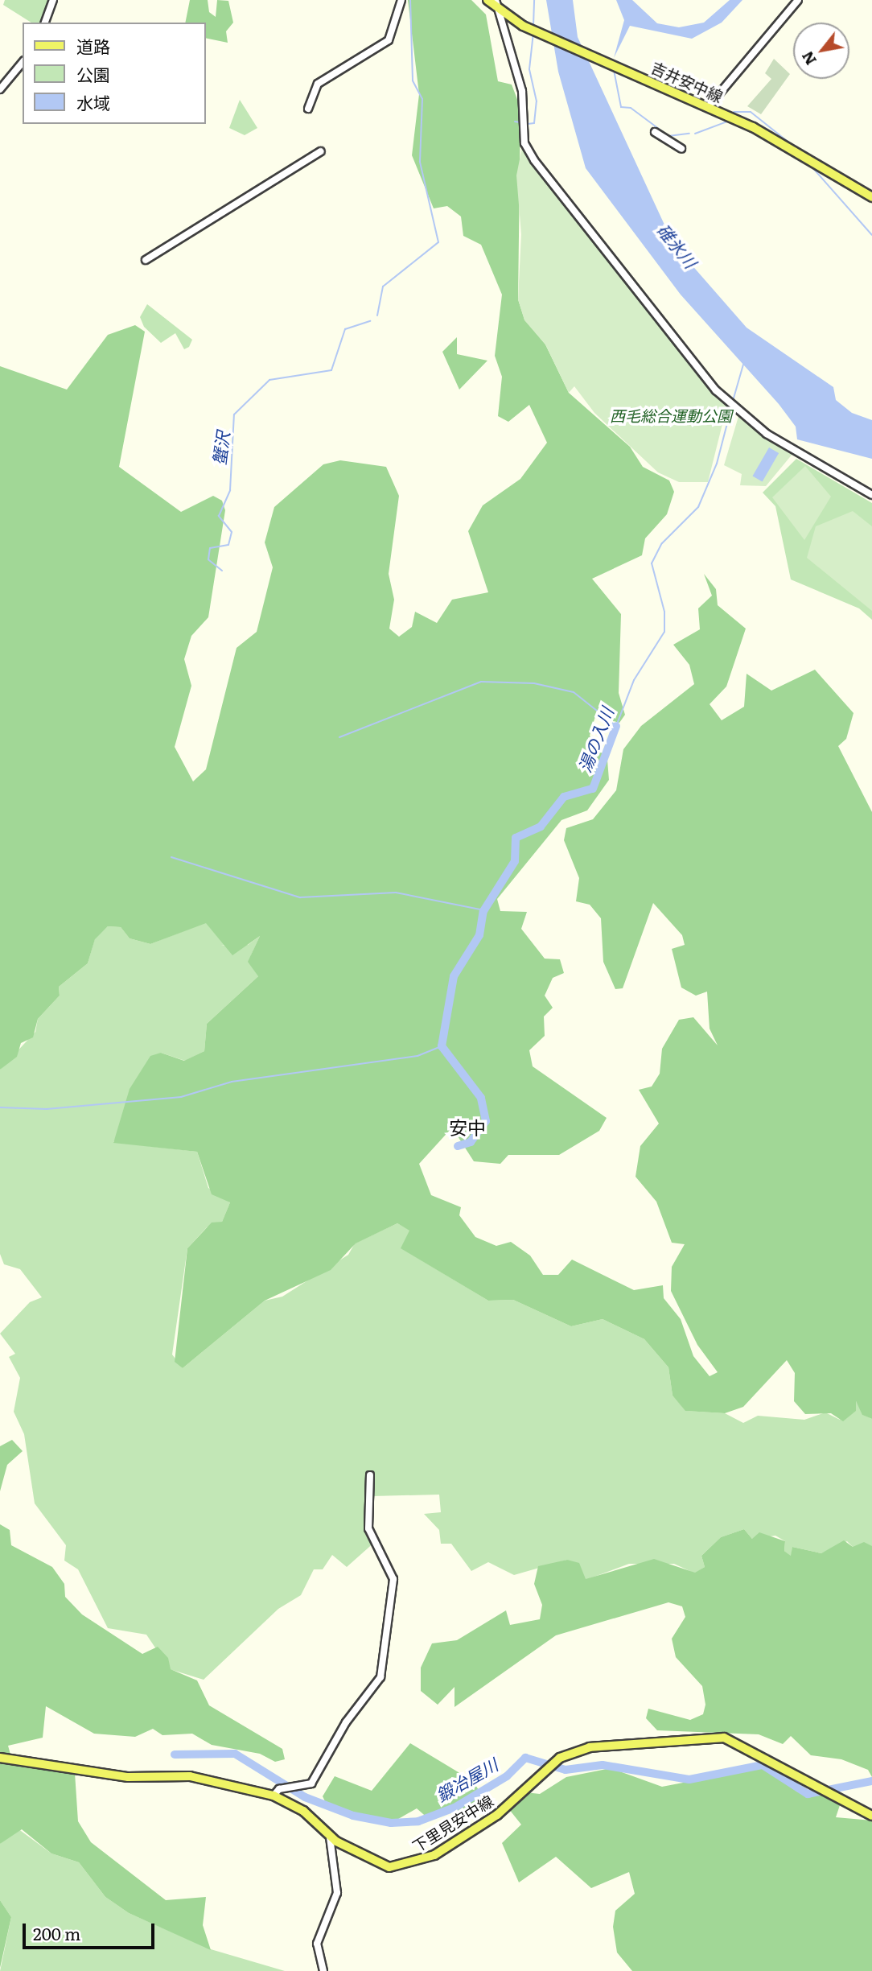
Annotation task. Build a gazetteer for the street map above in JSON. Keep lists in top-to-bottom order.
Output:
{
  "streets": {
    "main road": ["吉井安中線", "下里見安中線"]
  },
  "districts": ["安中"],
  "water": [
    "碓氷川",
    "蟹沢",
    "湯の入川",
    "鍛冶屋川"
  ],
  "parks": ["西毛総合運動公園"],
  "legend": ["道路", "公園", "水域"],
  "scale_bar": "200 m",
  "north": "bottom left"
}
